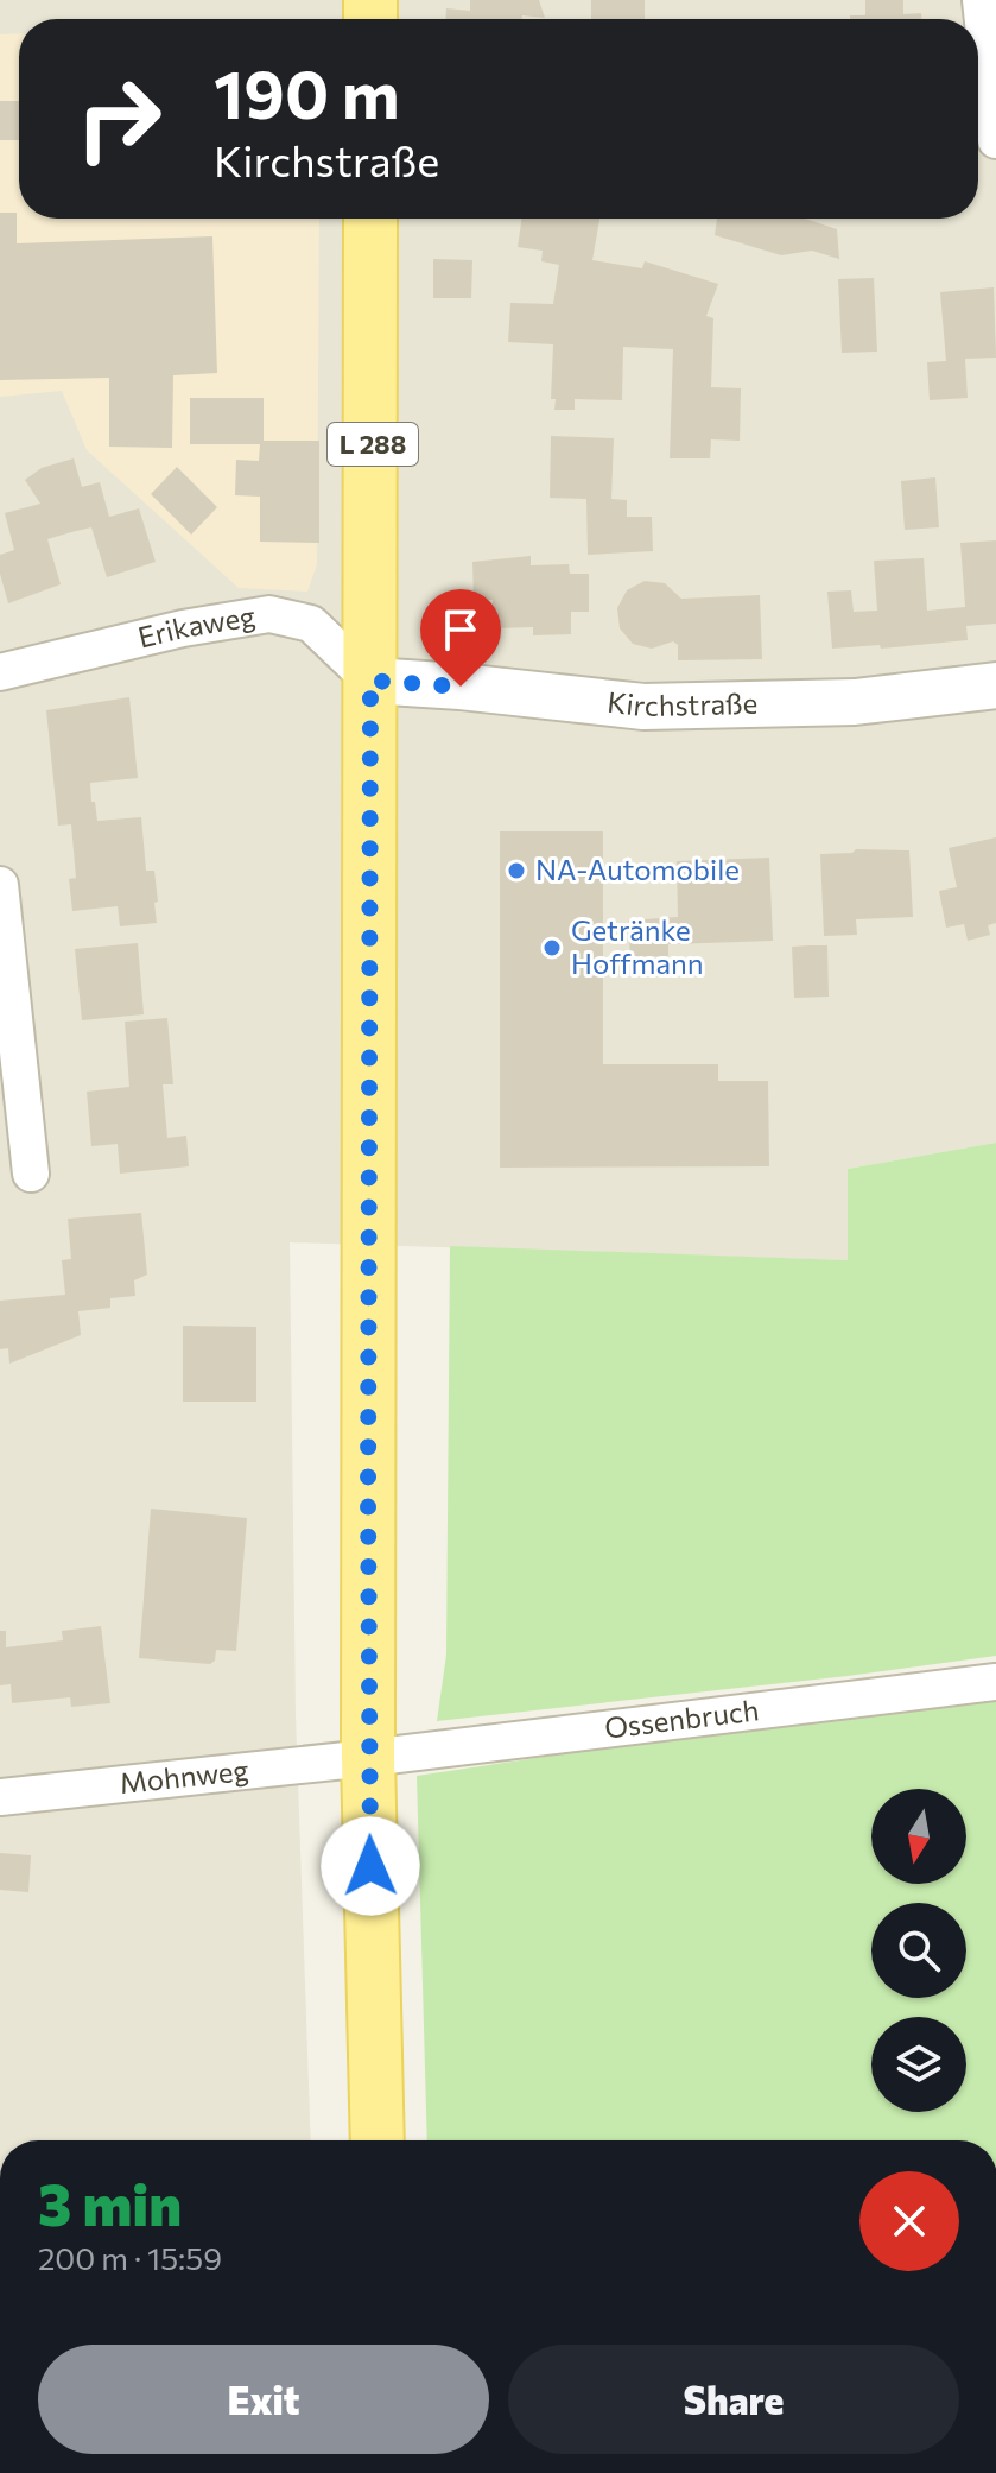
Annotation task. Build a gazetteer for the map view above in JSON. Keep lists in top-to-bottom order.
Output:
{
  "streets": {
    "main road": ["L 288"],
    "street": [
      "Erikaweg",
      "Kirchstraße",
      "Ossenbruch",
      "Mohnweg"
    ]
  },
  "crossings": [
    ["L 288", "Erikaweg"],
    ["L 288", "Kirchstraße"],
    ["L 288", "Ossenbruch"],
    ["L 288", "Mohnweg"],
    ["Erikaweg", "Kirchstraße"],
    ["Ossenbruch", "Mohnweg"]
  ],
  "places": ["NA-Automobile", "Getränke Hoffmann"],
  "north": "bottom",
  "page": {
    "turn": ["190 m", "Kirchstraße"],
    "heading": ["3 min", "200 m · 15:59"],
    "buttons": ["Exit", "Share"]
  }
}
